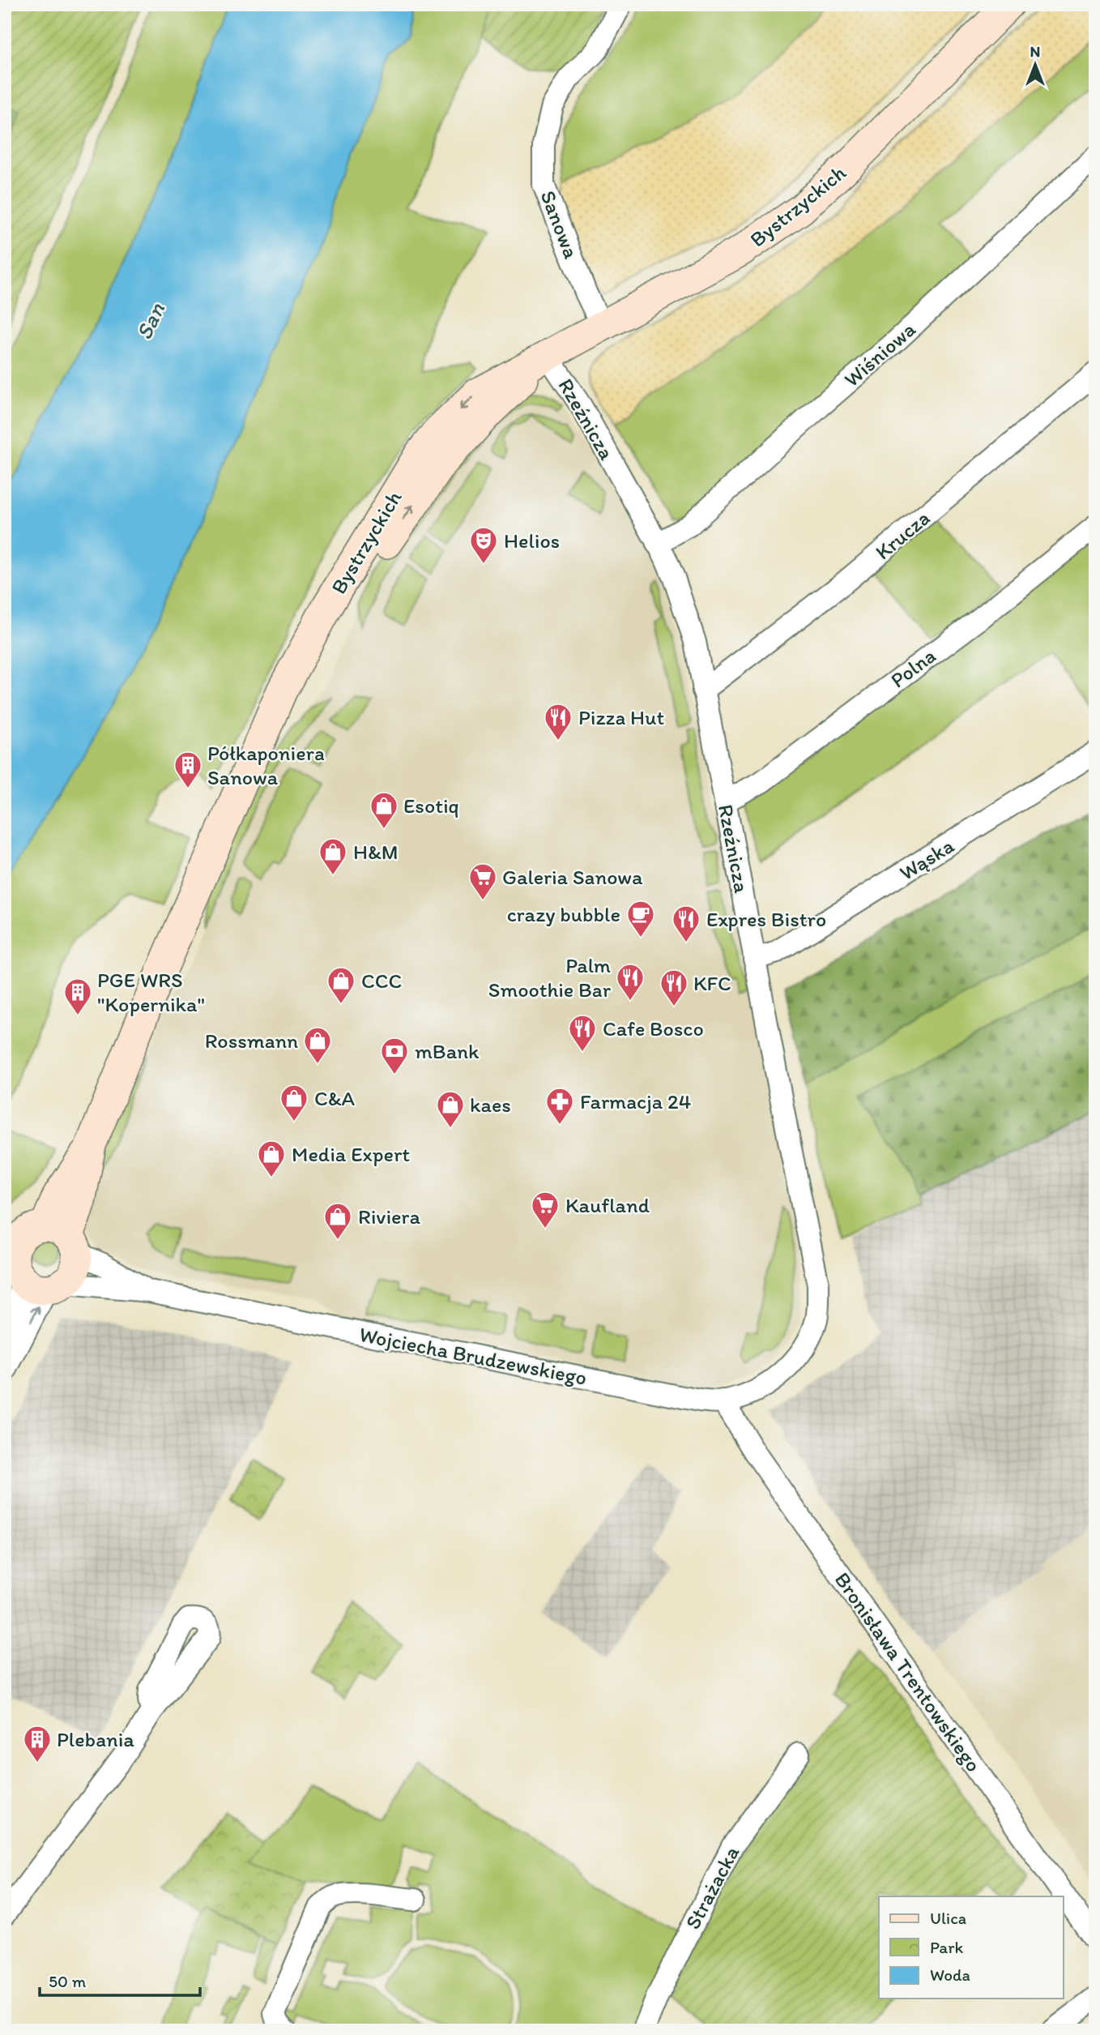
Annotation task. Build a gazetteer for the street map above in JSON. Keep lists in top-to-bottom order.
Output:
{
  "streets": {
    "street": [
      "Bystrzyckich",
      "Sanowa",
      "Wiśniowa",
      "Rzeźnicza",
      "Krucza",
      "Polna",
      "Wąska",
      "Wojciecha Brudzewskiego",
      "Bronisława Trentowskiego",
      "Strażacka"
    ]
  },
  "crossings": [
    ["Bystrzyckich", "Sanowa"],
    ["Bystrzyckich", "Rzeźnicza"],
    ["Bystrzyckich", "Wojciecha Brudzewskiego"],
    ["Wiśniowa", "Rzeźnicza"],
    ["Rzeźnicza", "Krucza"],
    ["Rzeźnicza", "Polna"],
    ["Rzeźnicza", "Wąska"],
    ["Rzeźnicza", "Wojciecha Brudzewskiego"],
    ["Wojciecha Brudzewskiego", "Bronisława Trentowskiego"]
  ],
  "water": ["San"],
  "places": {
    "theatre": ["Helios"],
    "restaurant": [
      "Pizza Hut",
      "Expres Bistro",
      "Palm Smoothie Bar",
      "KFC",
      "Cafe Bosco"
    ],
    "building": ["Półkaponiera Sanowa", "PGE WRS \"Kopernika\"", "Plebania"],
    "shop": [
      "Esotiq",
      "H&M",
      "CCC",
      "Rossmann",
      "C&A",
      "kaes",
      "Media Expert",
      "Riviera"
    ],
    "supermarket": ["Galeria Sanowa", "Kaufland"],
    "cafe": ["crazy bubble"],
    "bank": ["mBank"],
    "pharmacy": ["Farmacja 24"]
  },
  "legend": ["Ulica", "Park", "Woda"],
  "scale_bar": "50 m",
  "north": "top"
}
